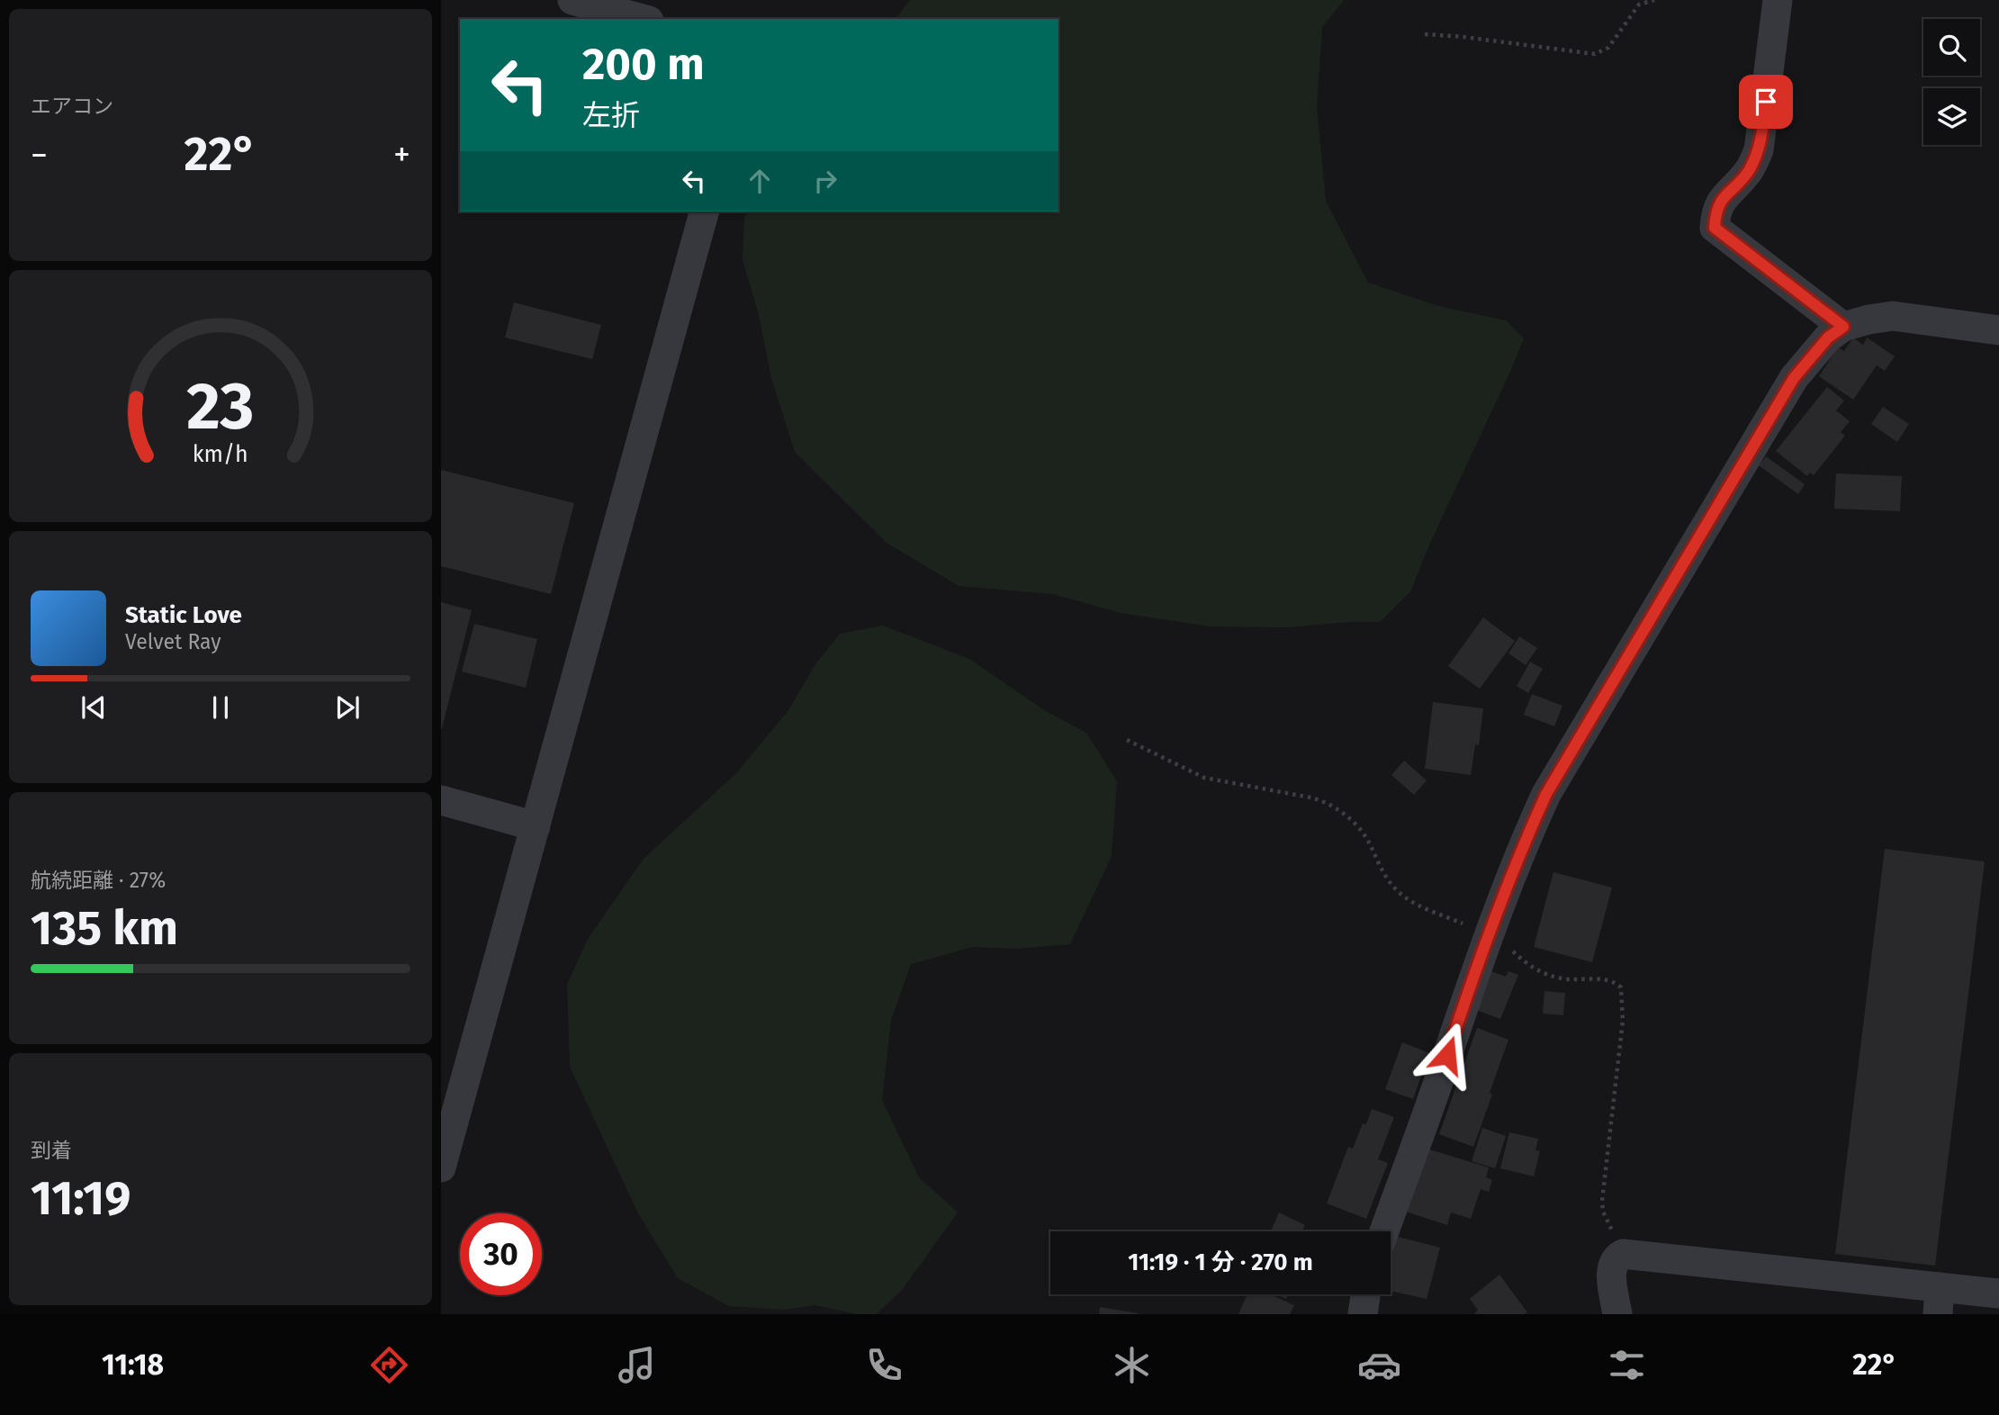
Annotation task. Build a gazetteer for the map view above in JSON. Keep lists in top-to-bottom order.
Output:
{
  "page": {
    "tile": [
      "エアコン",
      ["航続距離 · 27%", "135 km"],
      ["到着", "11:19"]
    ],
    "turn": ["200 m", "左折"],
    "heat": ["−", "22°", "+"],
    "song": ["Static Love", "Velvet Ray"],
    "limit": "30",
    "trip": "11:19 · 1 分 · 270 m",
    "tabs": ["11:18", "22°"],
    "gauge": ["23", "km/h"]
  }
}
